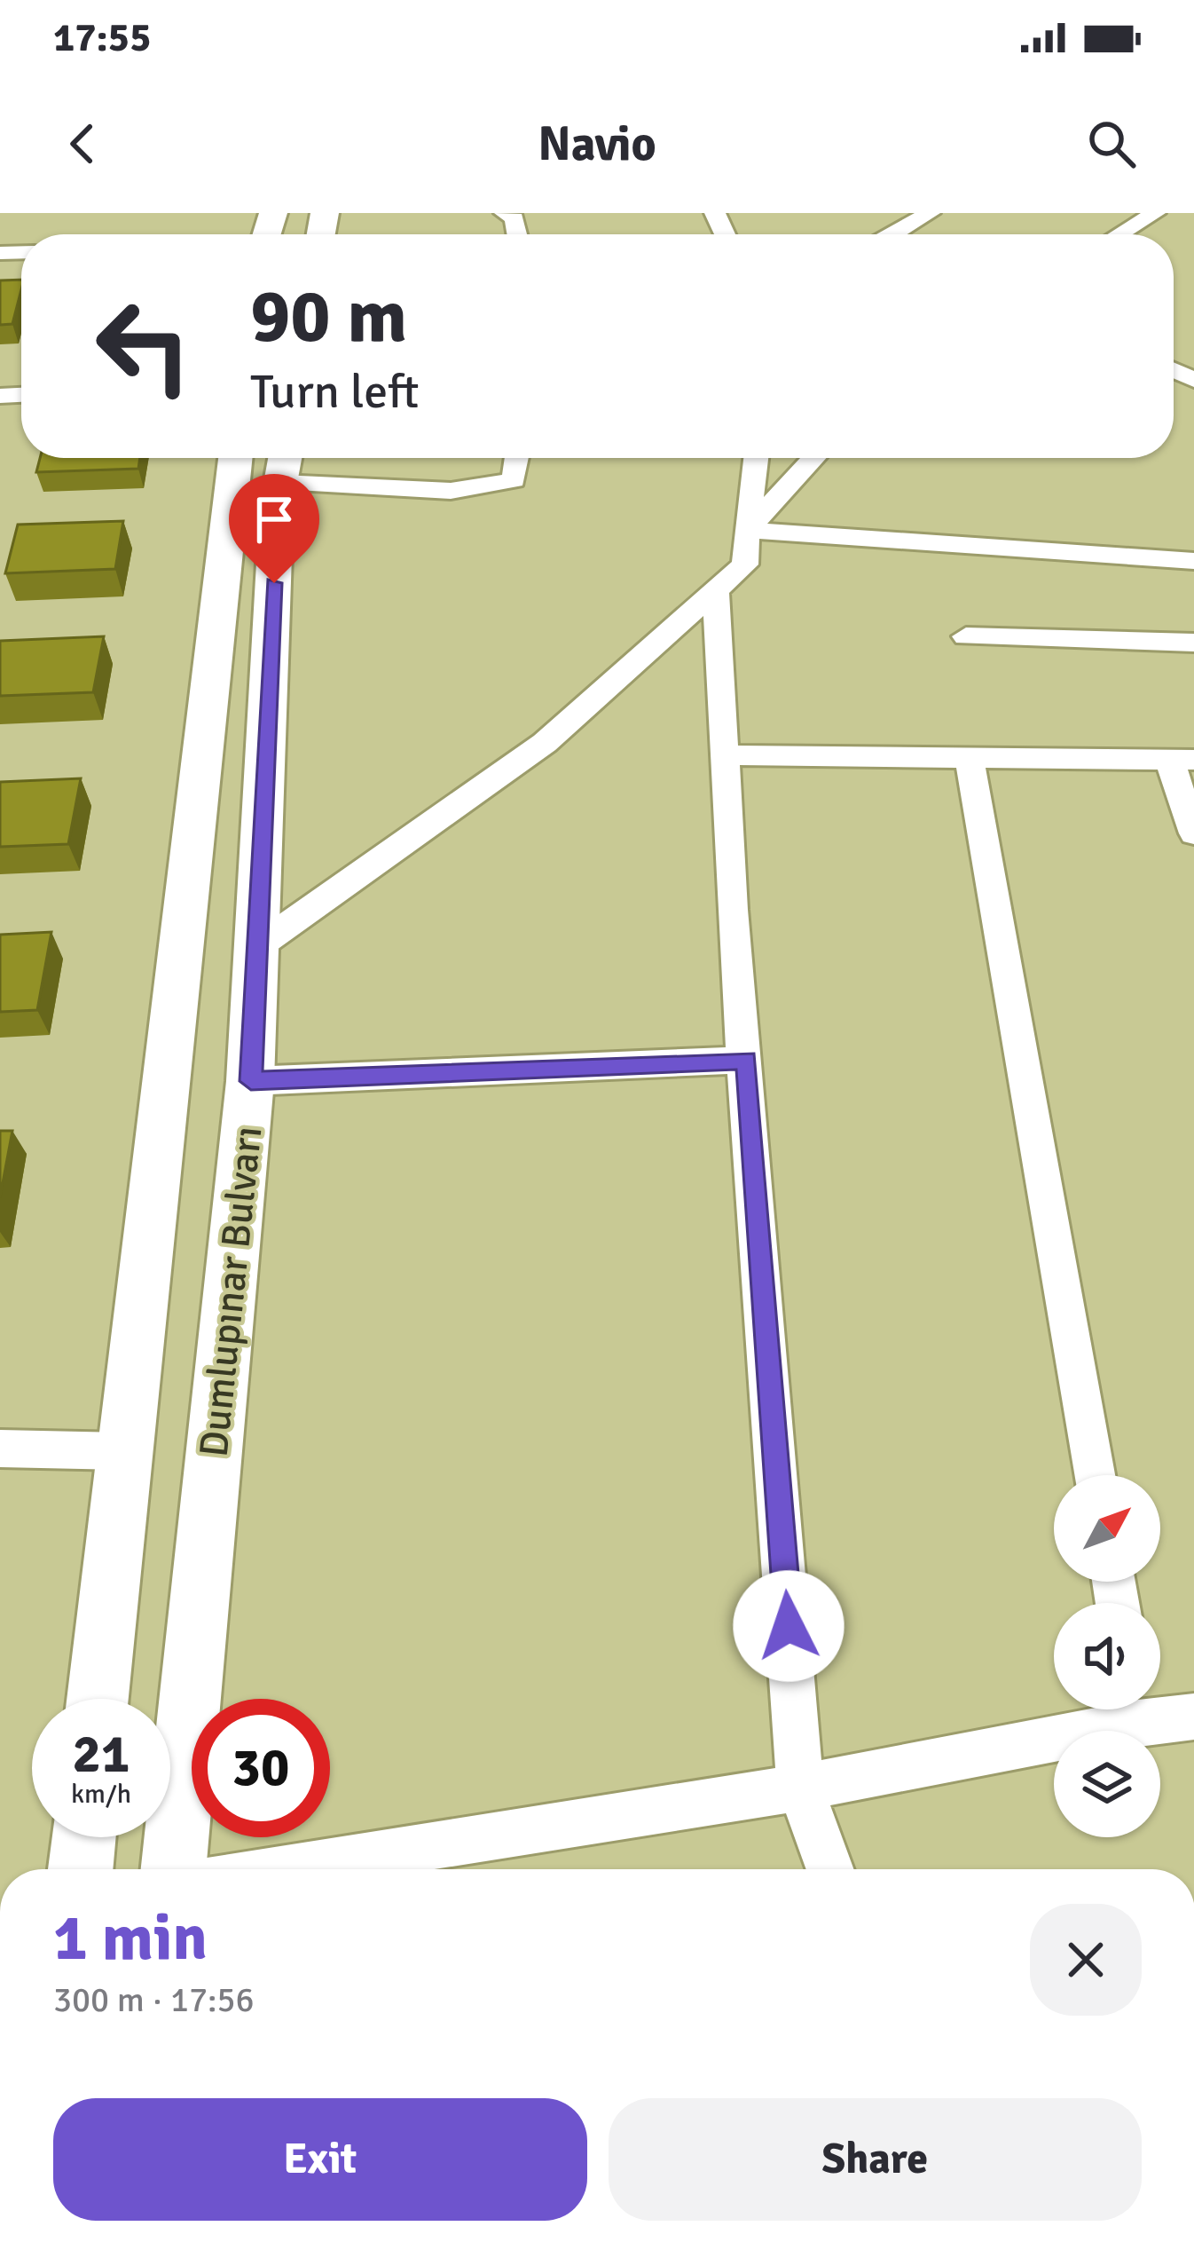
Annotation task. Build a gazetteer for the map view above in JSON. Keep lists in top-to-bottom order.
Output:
{
  "streets": {
    "main road": ["Dumlupınar Bulvarı"]
  },
  "north": "top right",
  "page": {
    "status": "17:55",
    "header": "Navio",
    "turn": ["90 m", "Turn left"],
    "speed": "21 km/h",
    "limit": "30",
    "heading": ["1 min", "300 m · 17:56"],
    "buttons": ["Exit", "Share"]
  }
}
